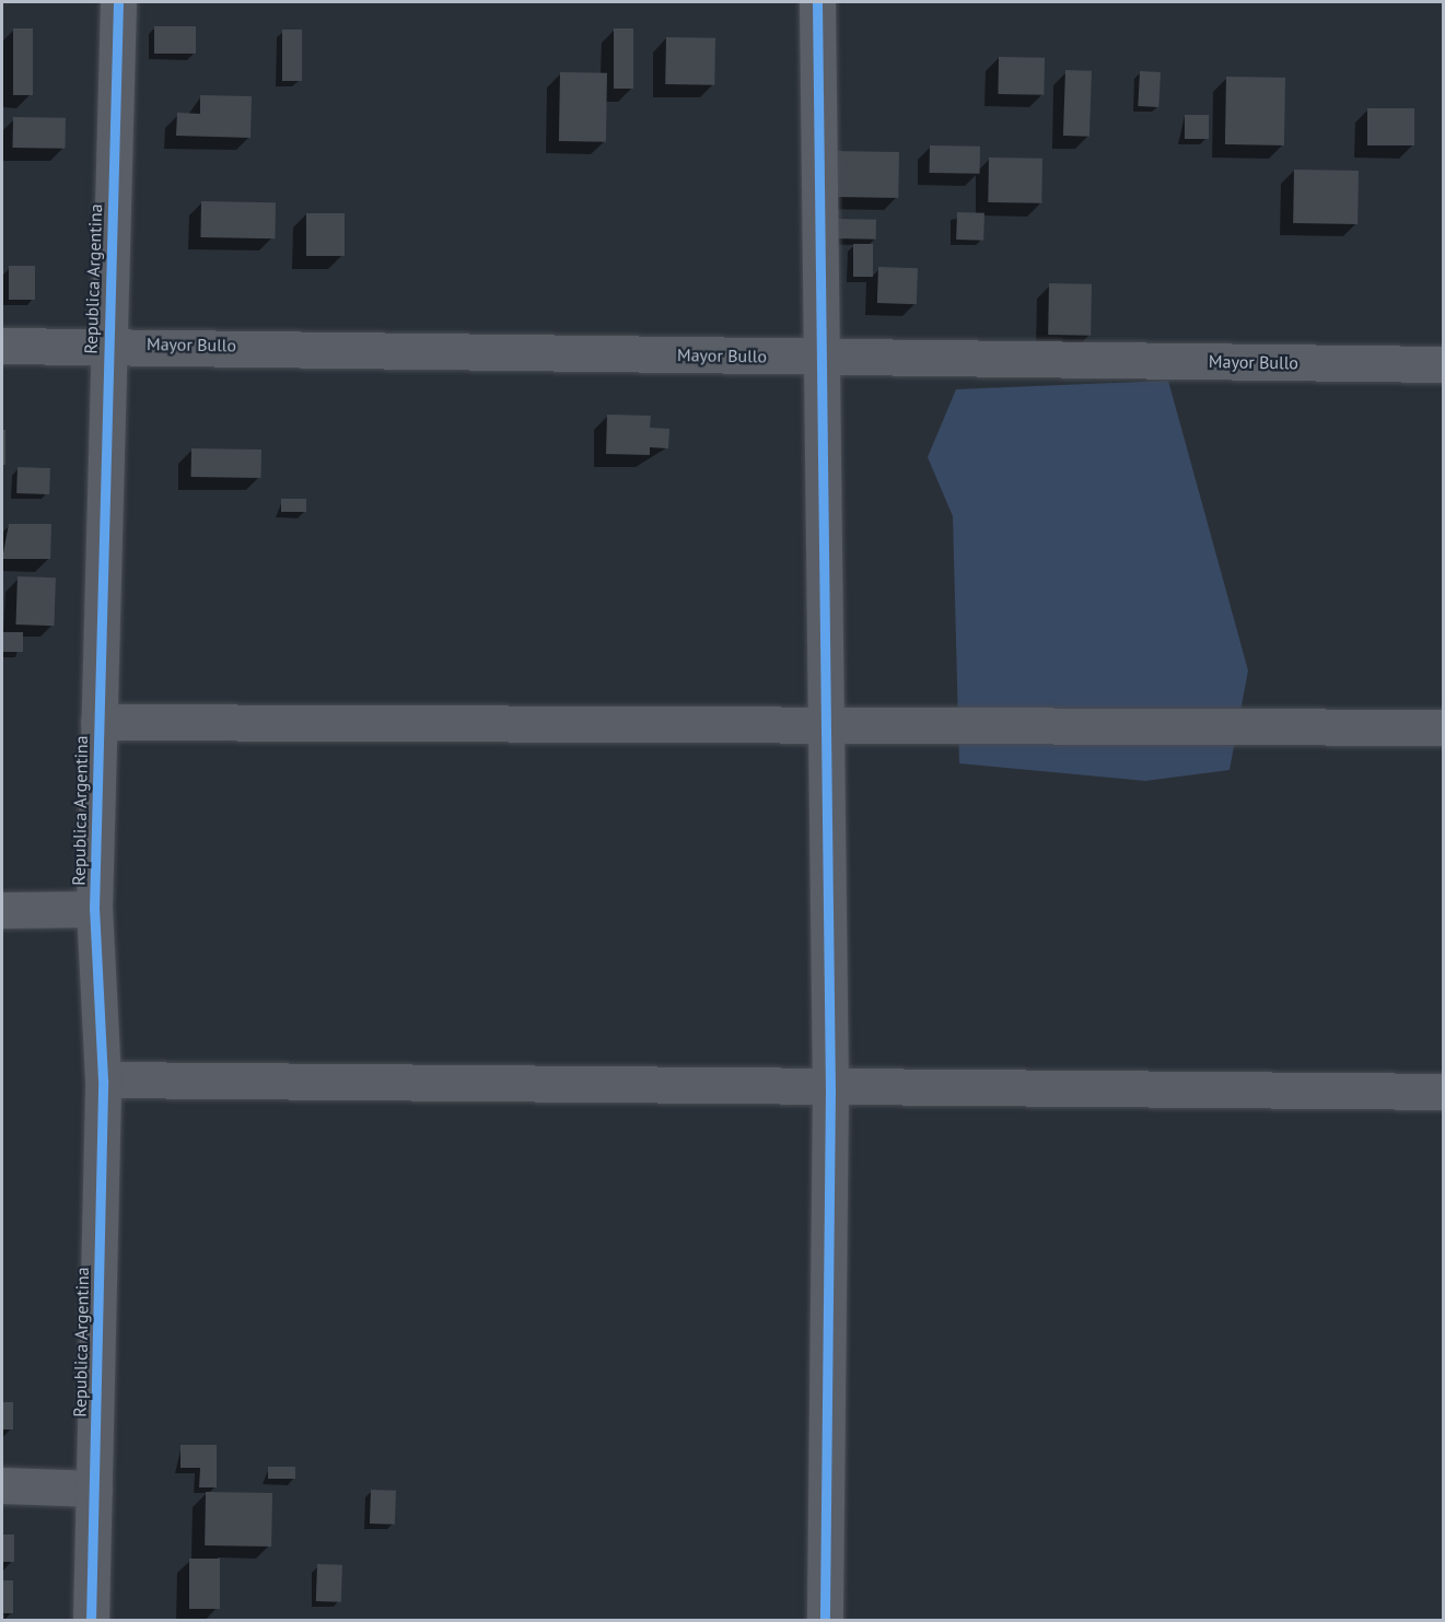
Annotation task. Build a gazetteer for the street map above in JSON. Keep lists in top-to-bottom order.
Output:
{
  "streets": {
    "street": ["Republica Argentina", "Mayor Bullo"]
  },
  "crossings": [
    ["Republica Argentina", "Mayor Bullo"]
  ]
}
